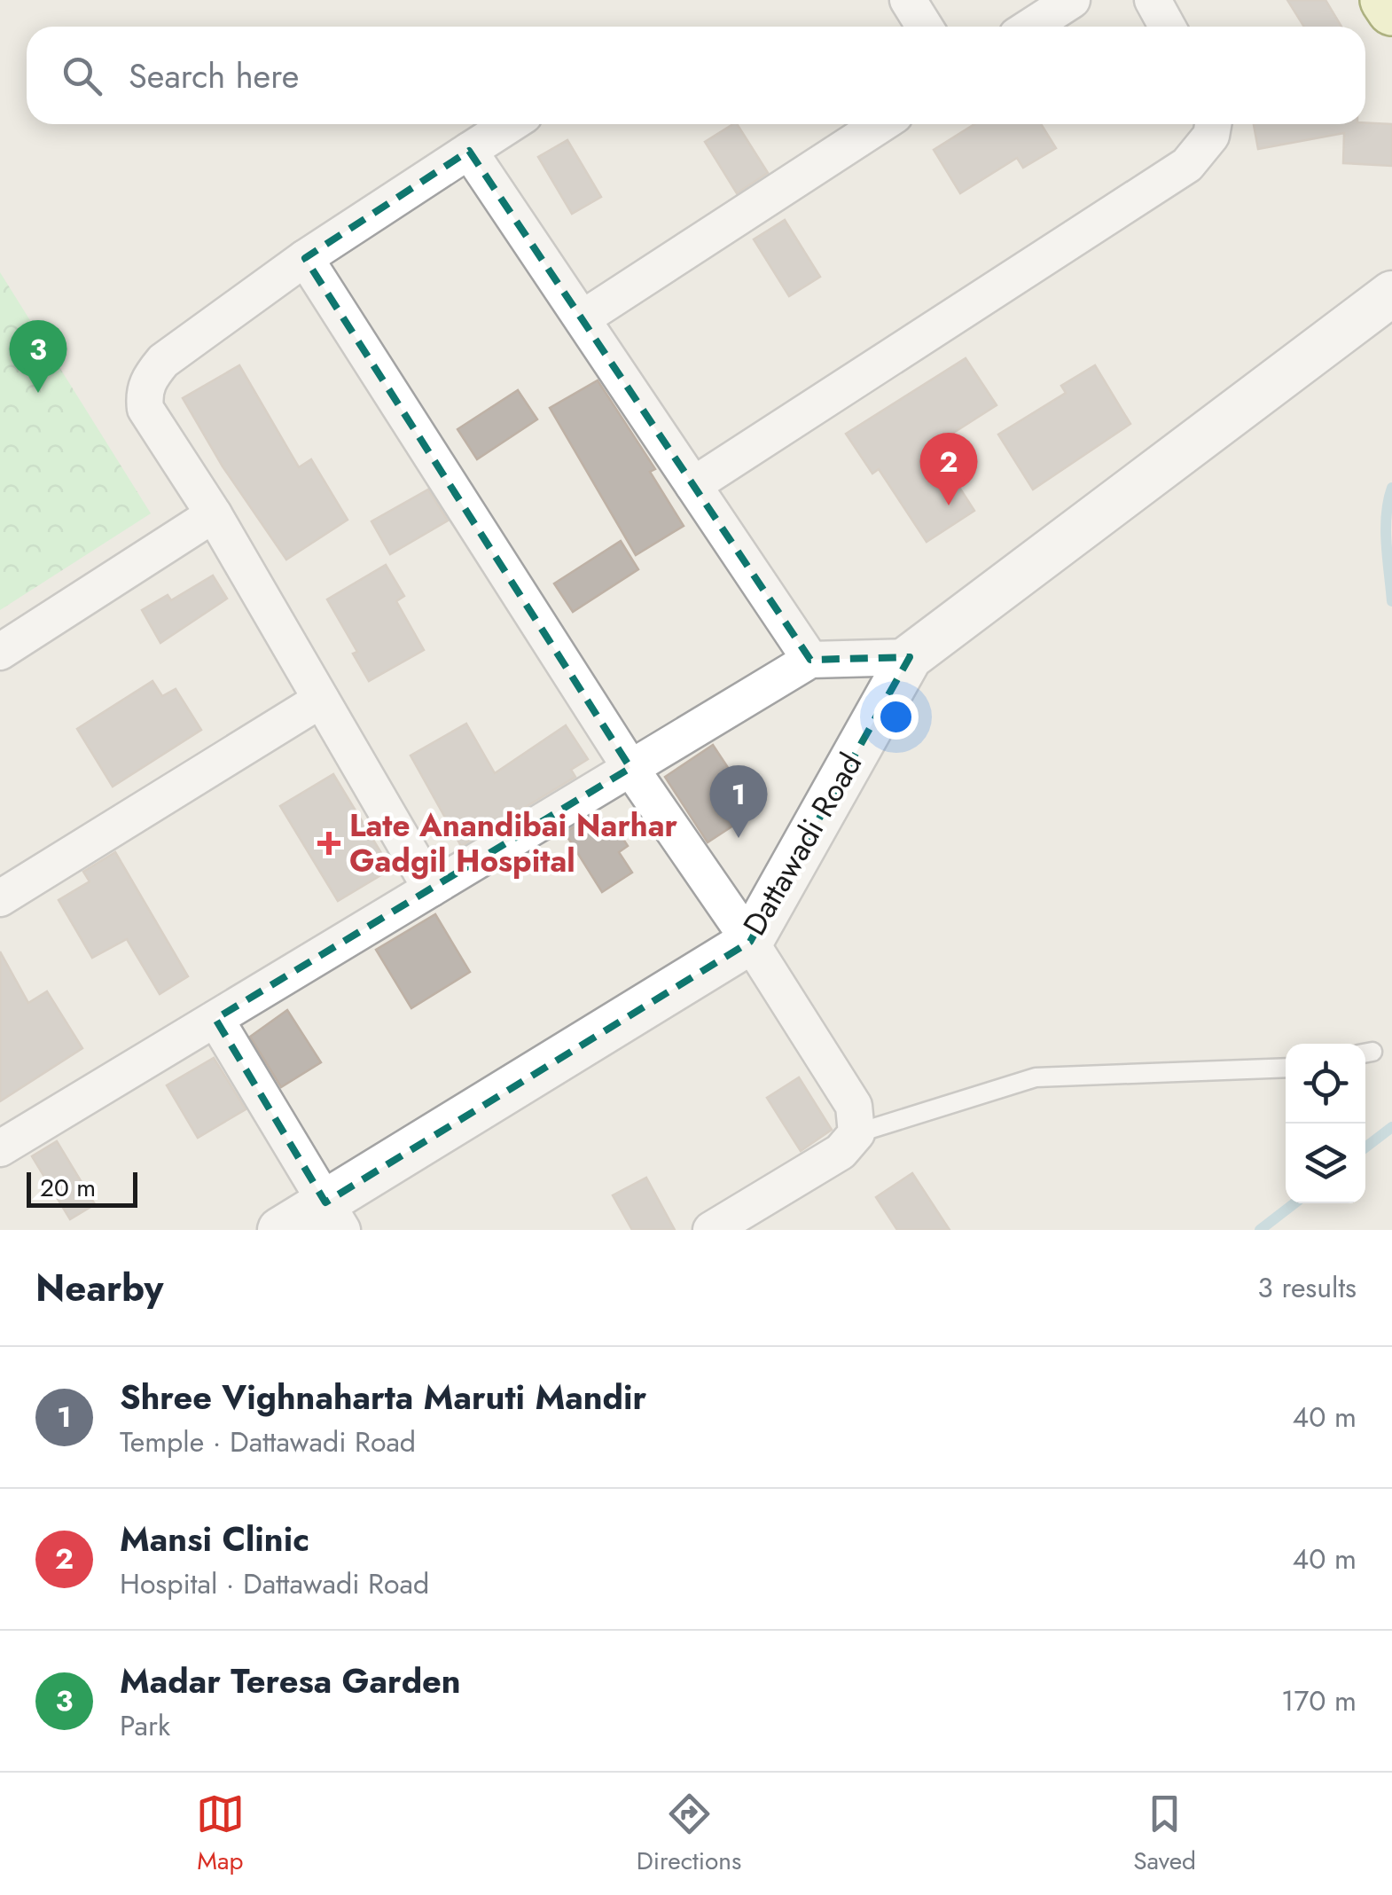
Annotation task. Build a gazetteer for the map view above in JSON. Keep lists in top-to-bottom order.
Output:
{
  "streets": {
    "street": ["Dattawadi Road"]
  },
  "places": {
    "health": ["Late Anandibai Narhar Gadgil Hospital"]
  },
  "scale_bar": "20 m",
  "page": {
    "search": "Search here",
    "pins": ["3", "2", "1"],
    "scale": "20 m",
    "heading": ["Nearby", "3 results"],
    "list": [
      {
        "mark": "1",
        "name": "Shree Vighnaharta Maruti Mandir",
        "note": "Temple · Dattawadi Road",
        "value": "40 m"
      },
      {
        "mark": "2",
        "name": "Mansi Clinic",
        "note": "Hospital · Dattawadi Road",
        "value": "40 m"
      },
      {
        "mark": "3",
        "name": "Madar Teresa Garden",
        "note": "Park",
        "value": "170 m"
      }
    ],
    "nav": ["Map", "Directions", "Saved"]
  }
}
